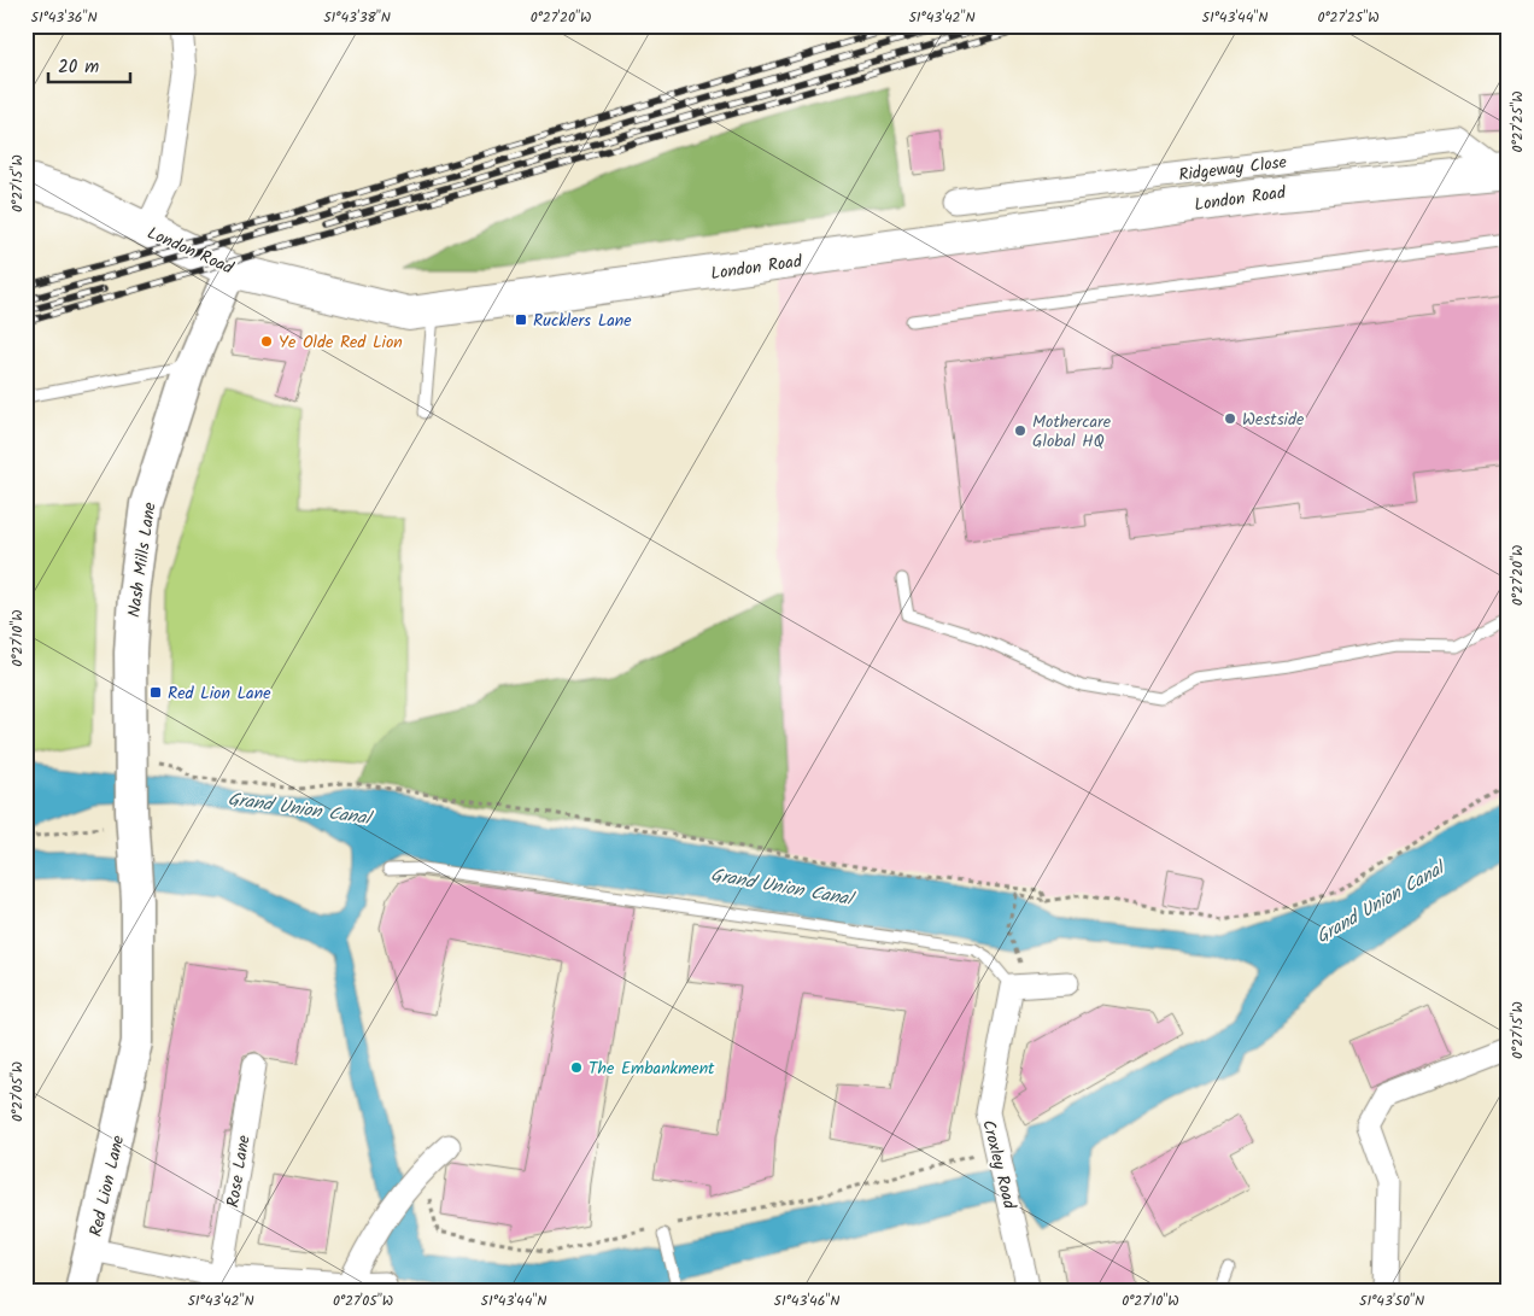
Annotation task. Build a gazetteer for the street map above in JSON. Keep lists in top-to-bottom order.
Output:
{
  "streets": {
    "main road": ["London Road"],
    "street": [
      "Ridgeway Close",
      "Nash Mills Lane",
      "Croxley Road",
      "Rose Lane",
      "Red Lion Lane"
    ]
  },
  "crossings": [
    ["Ridgeway Close", "London Road"],
    ["London Road", "Nash Mills Lane"],
    ["Nash Mills Lane", "Red Lion Lane"]
  ],
  "water": ["Grand Union Canal"],
  "places": {
    "transit": ["Rucklers Lane", "Red Lion Lane"],
    "other": [
      "Ye Olde Red Lion",
      "Westside",
      "Mothercare Global HQ",
      "The Embankment"
    ]
  },
  "scale_bar": "20 m",
  "coordinates": [
    "51°43'36\"N",
    "51°43'38\"N",
    "0°27'20\"W",
    "51°43'42\"N",
    "51°43'44\"N",
    "0°27'25\"W",
    "0°27'15\"W",
    "0°27'10\"W",
    "0°27'05\"W",
    "51°43'46\"N",
    "51°43'50\"N"
  ]
}
